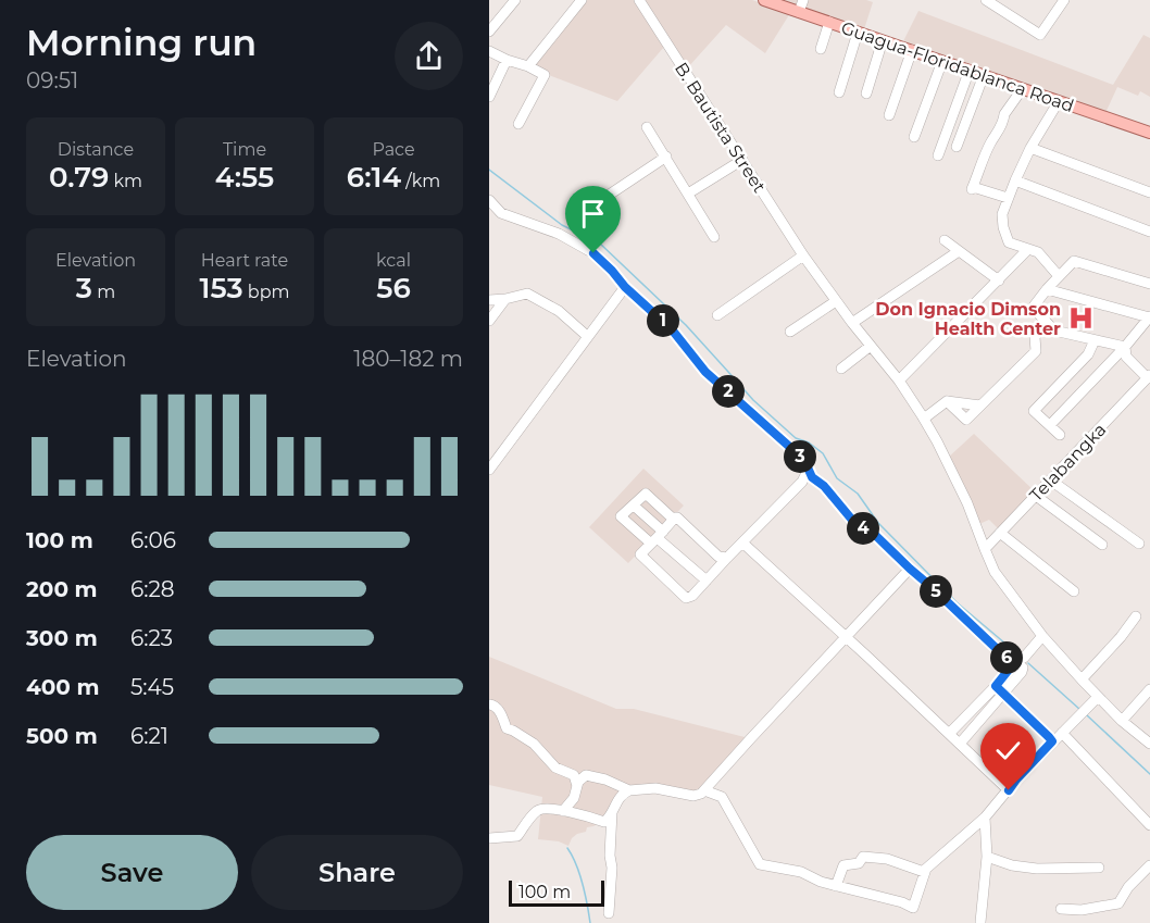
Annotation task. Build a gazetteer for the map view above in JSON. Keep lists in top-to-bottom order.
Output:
{
  "streets": {
    "main road": ["Guagua-Floridablanca Road"],
    "street": ["B. Bautista Street", "Telabangka"]
  },
  "crossings": [
    ["B. Bautista Street", "Telabangka"]
  ],
  "places": {
    "hospital": ["Don Ignacio Dimson Health Center"]
  },
  "scale_bar": "100 m",
  "page": {
    "heading": ["Morning run", "09:51"],
    "stats": [
      ["Distance", "0.79 km"],
      ["Time", "4:55"],
      ["Pace", "6:14 /km"],
      ["Elevation", "3 m"],
      ["Heart rate", "153 bpm"],
      ["kcal", "56"]
    ],
    "pins": [
      "1",
      "2",
      "3",
      "4",
      "5",
      "6"
    ],
    "chart": ["Elevation", "180–182 m"],
    "list": [
      {
        "name": "100 m",
        "note": "6:06"
      },
      {
        "name": "200 m",
        "note": "6:28"
      },
      {
        "name": "300 m",
        "note": "6:23"
      },
      {
        "name": "400 m",
        "note": "5:45"
      },
      {
        "name": "500 m",
        "note": "6:21"
      }
    ],
    "buttons": ["Save", "Share"],
    "scale": "100 m"
  }
}
